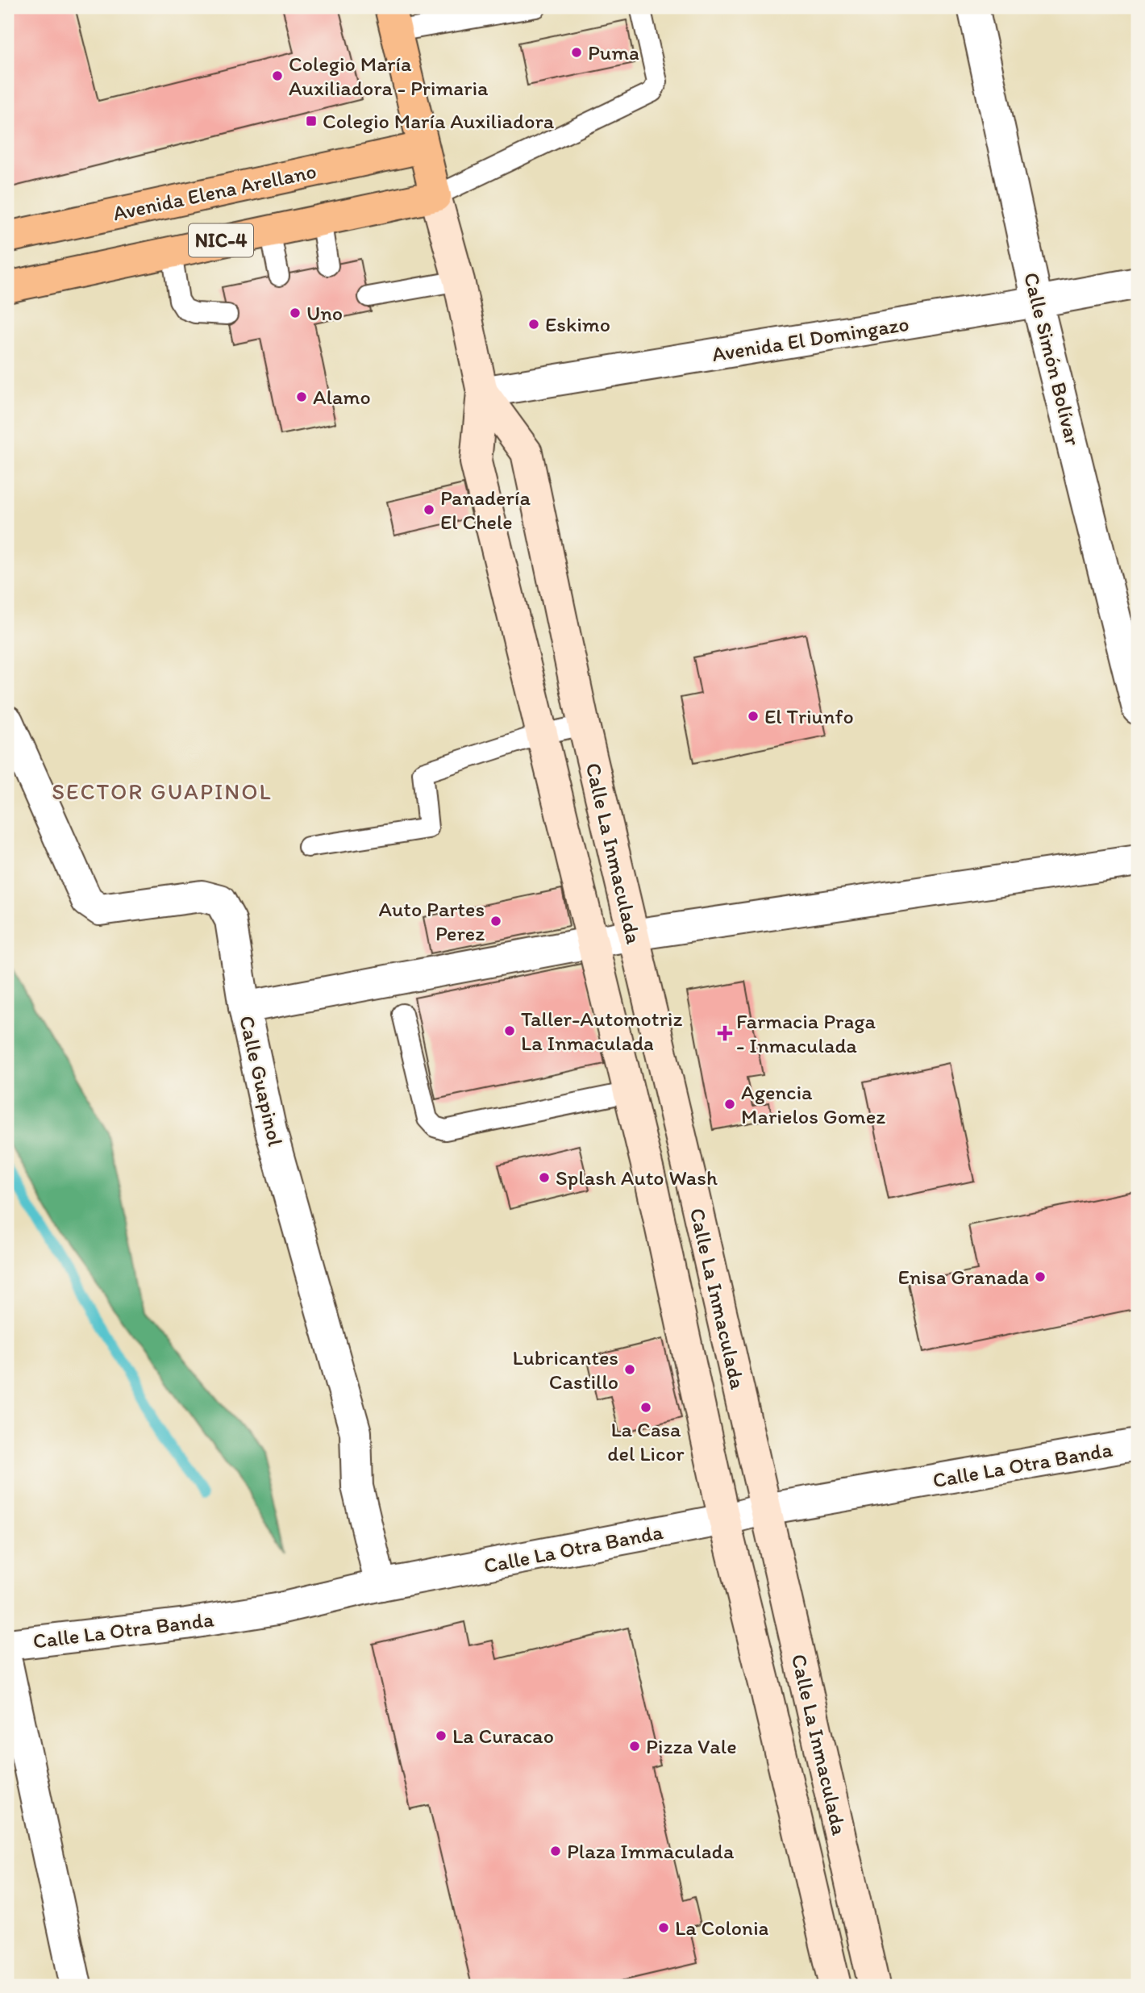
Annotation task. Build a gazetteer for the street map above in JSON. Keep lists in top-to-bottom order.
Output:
{
  "streets": {
    "highway": ["Avenida Elena Arellano", "NIC-4"],
    "main road": ["Calle La Inmaculada"],
    "street": [
      "Avenida El Domingazo",
      "Calle Simón Bolívar",
      "Calle Guapinol",
      "Calle La Otra Banda"
    ]
  },
  "crossings": [
    ["NIC-4", "Calle La Inmaculada"],
    ["Avenida El Domingazo", "Calle Simón Bolívar"],
    ["Avenida El Domingazo", "Calle La Inmaculada"],
    ["Calle La Inmaculada", "Calle La Otra Banda"],
    ["Calle Guapinol", "Calle La Otra Banda"]
  ],
  "districts": ["SECTOR GUAPINOL"],
  "places": {
    "other": [
      "Puma",
      "Colegio María Auxiliadora - Primaria",
      "Uno",
      "Eskimo",
      "Alamo",
      "Panadería El Chele",
      "El Triunfo",
      "Auto Partes Perez",
      "Taller-Automotriz La Inmaculada",
      "Agencia Marielos Gomez",
      "Splash Auto Wash",
      "Enisa Granada",
      "Lubricantes Castillo",
      "La Casa del Licor",
      "La Curacao",
      "Pizza Vale",
      "Plaza Immaculada",
      "La Colonia"
    ],
    "transit": ["Colegio María Auxiliadora"],
    "health": ["Farmacia Praga - Inmaculada"]
  }
}
